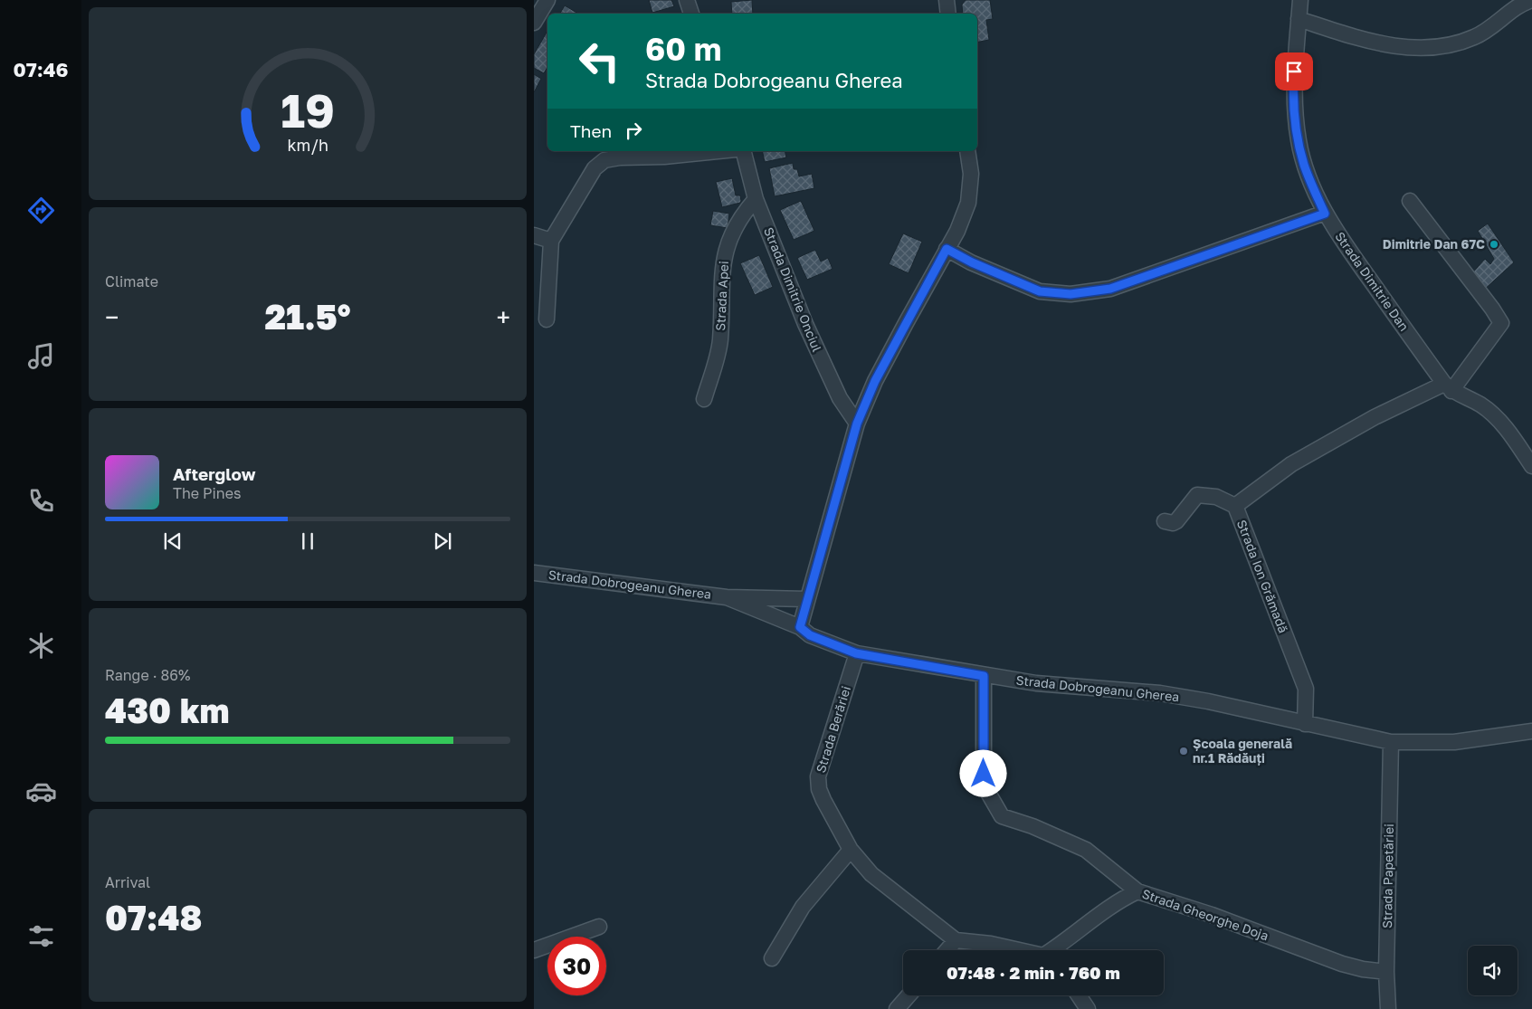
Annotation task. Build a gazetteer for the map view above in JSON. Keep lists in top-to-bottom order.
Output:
{
  "streets": {
    "street": [
      "Strada Dimitrie Dan",
      "Strada Dimitrie Onciul",
      "Strada Apei",
      "Strada Ion Grămadă",
      "Strada Dobrogeanu Gherea",
      "Strada Berăriei",
      "Strada Papetăriei",
      "Strada Gheorghe Doja"
    ]
  },
  "crossings": [
    ["Strada Dimitrie Dan", "Strada Ion Grămadă"],
    ["Strada Dimitrie Onciul", "Strada Apei"],
    ["Strada Ion Grămadă", "Strada Dobrogeanu Gherea"],
    ["Strada Dobrogeanu Gherea", "Strada Berăriei"],
    ["Strada Dobrogeanu Gherea", "Strada Papetăriei"],
    ["Strada Berăriei", "Strada Gheorghe Doja"],
    ["Strada Papetăriei", "Strada Gheorghe Doja"]
  ],
  "places": ["Dimitrie Dan 67C", "Școala generală nr.1 Rădăuți"],
  "page": {
    "tabs": "07:46",
    "turn": ["60 m", "Strada Dobrogeanu Gherea"],
    "then": "Then",
    "tile": [
      "Climate",
      ["Range · 86%", "430 km"],
      ["Arrival", "07:48"]
    ],
    "heat": ["−", "21.5°", "+"],
    "song": ["Afterglow", "The Pines"],
    "limit": "30",
    "trip": "07:48 · 2 min · 760 m",
    "gauge": ["19", "km/h"]
  }
}
